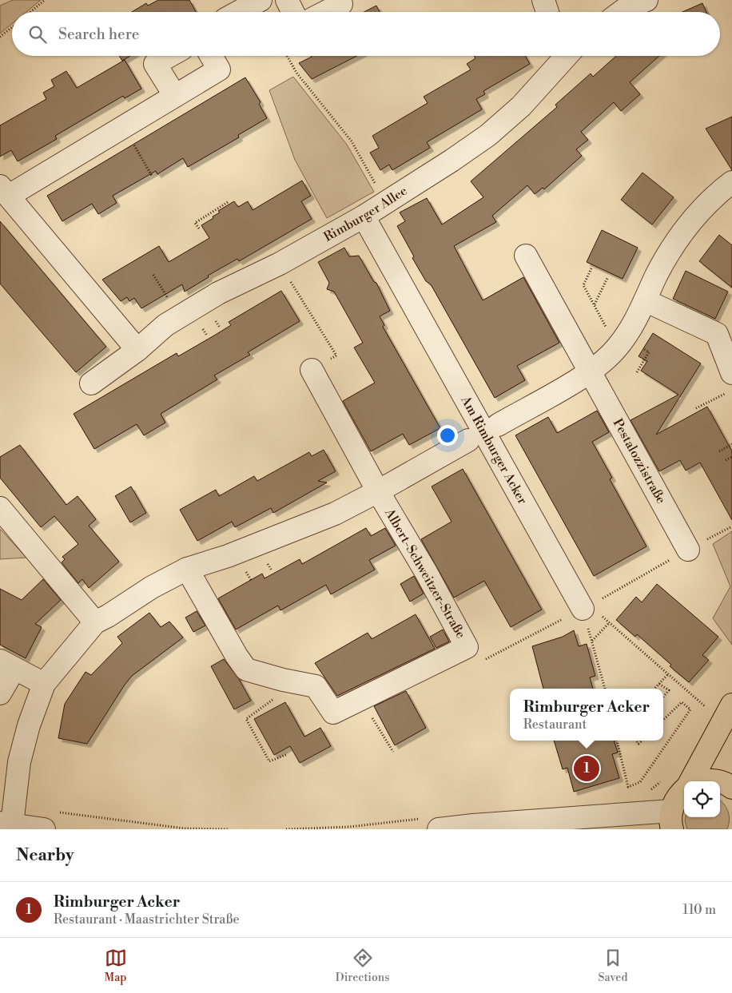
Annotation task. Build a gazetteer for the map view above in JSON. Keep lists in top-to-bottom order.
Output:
{
  "streets": {
    "street": [
      "Rimburger Allee",
      "Am Rimburger Acker",
      "Pestalozzistraße",
      "Albert-Schweitzer-Straße"
    ]
  },
  "crossings": [
    ["Rimburger Allee", "Am Rimburger Acker"]
  ],
  "page": {
    "search": "Search here",
    "popup": ["Rimburger Acker", "Restaurant"],
    "pins": "1",
    "heading": "Nearby",
    "list": [
      {
        "mark": "1",
        "name": "Rimburger Acker",
        "note": "Restaurant · Maastrichter Straße",
        "value": "110 m"
      }
    ],
    "nav": ["Map", "Directions", "Saved"]
  }
}
